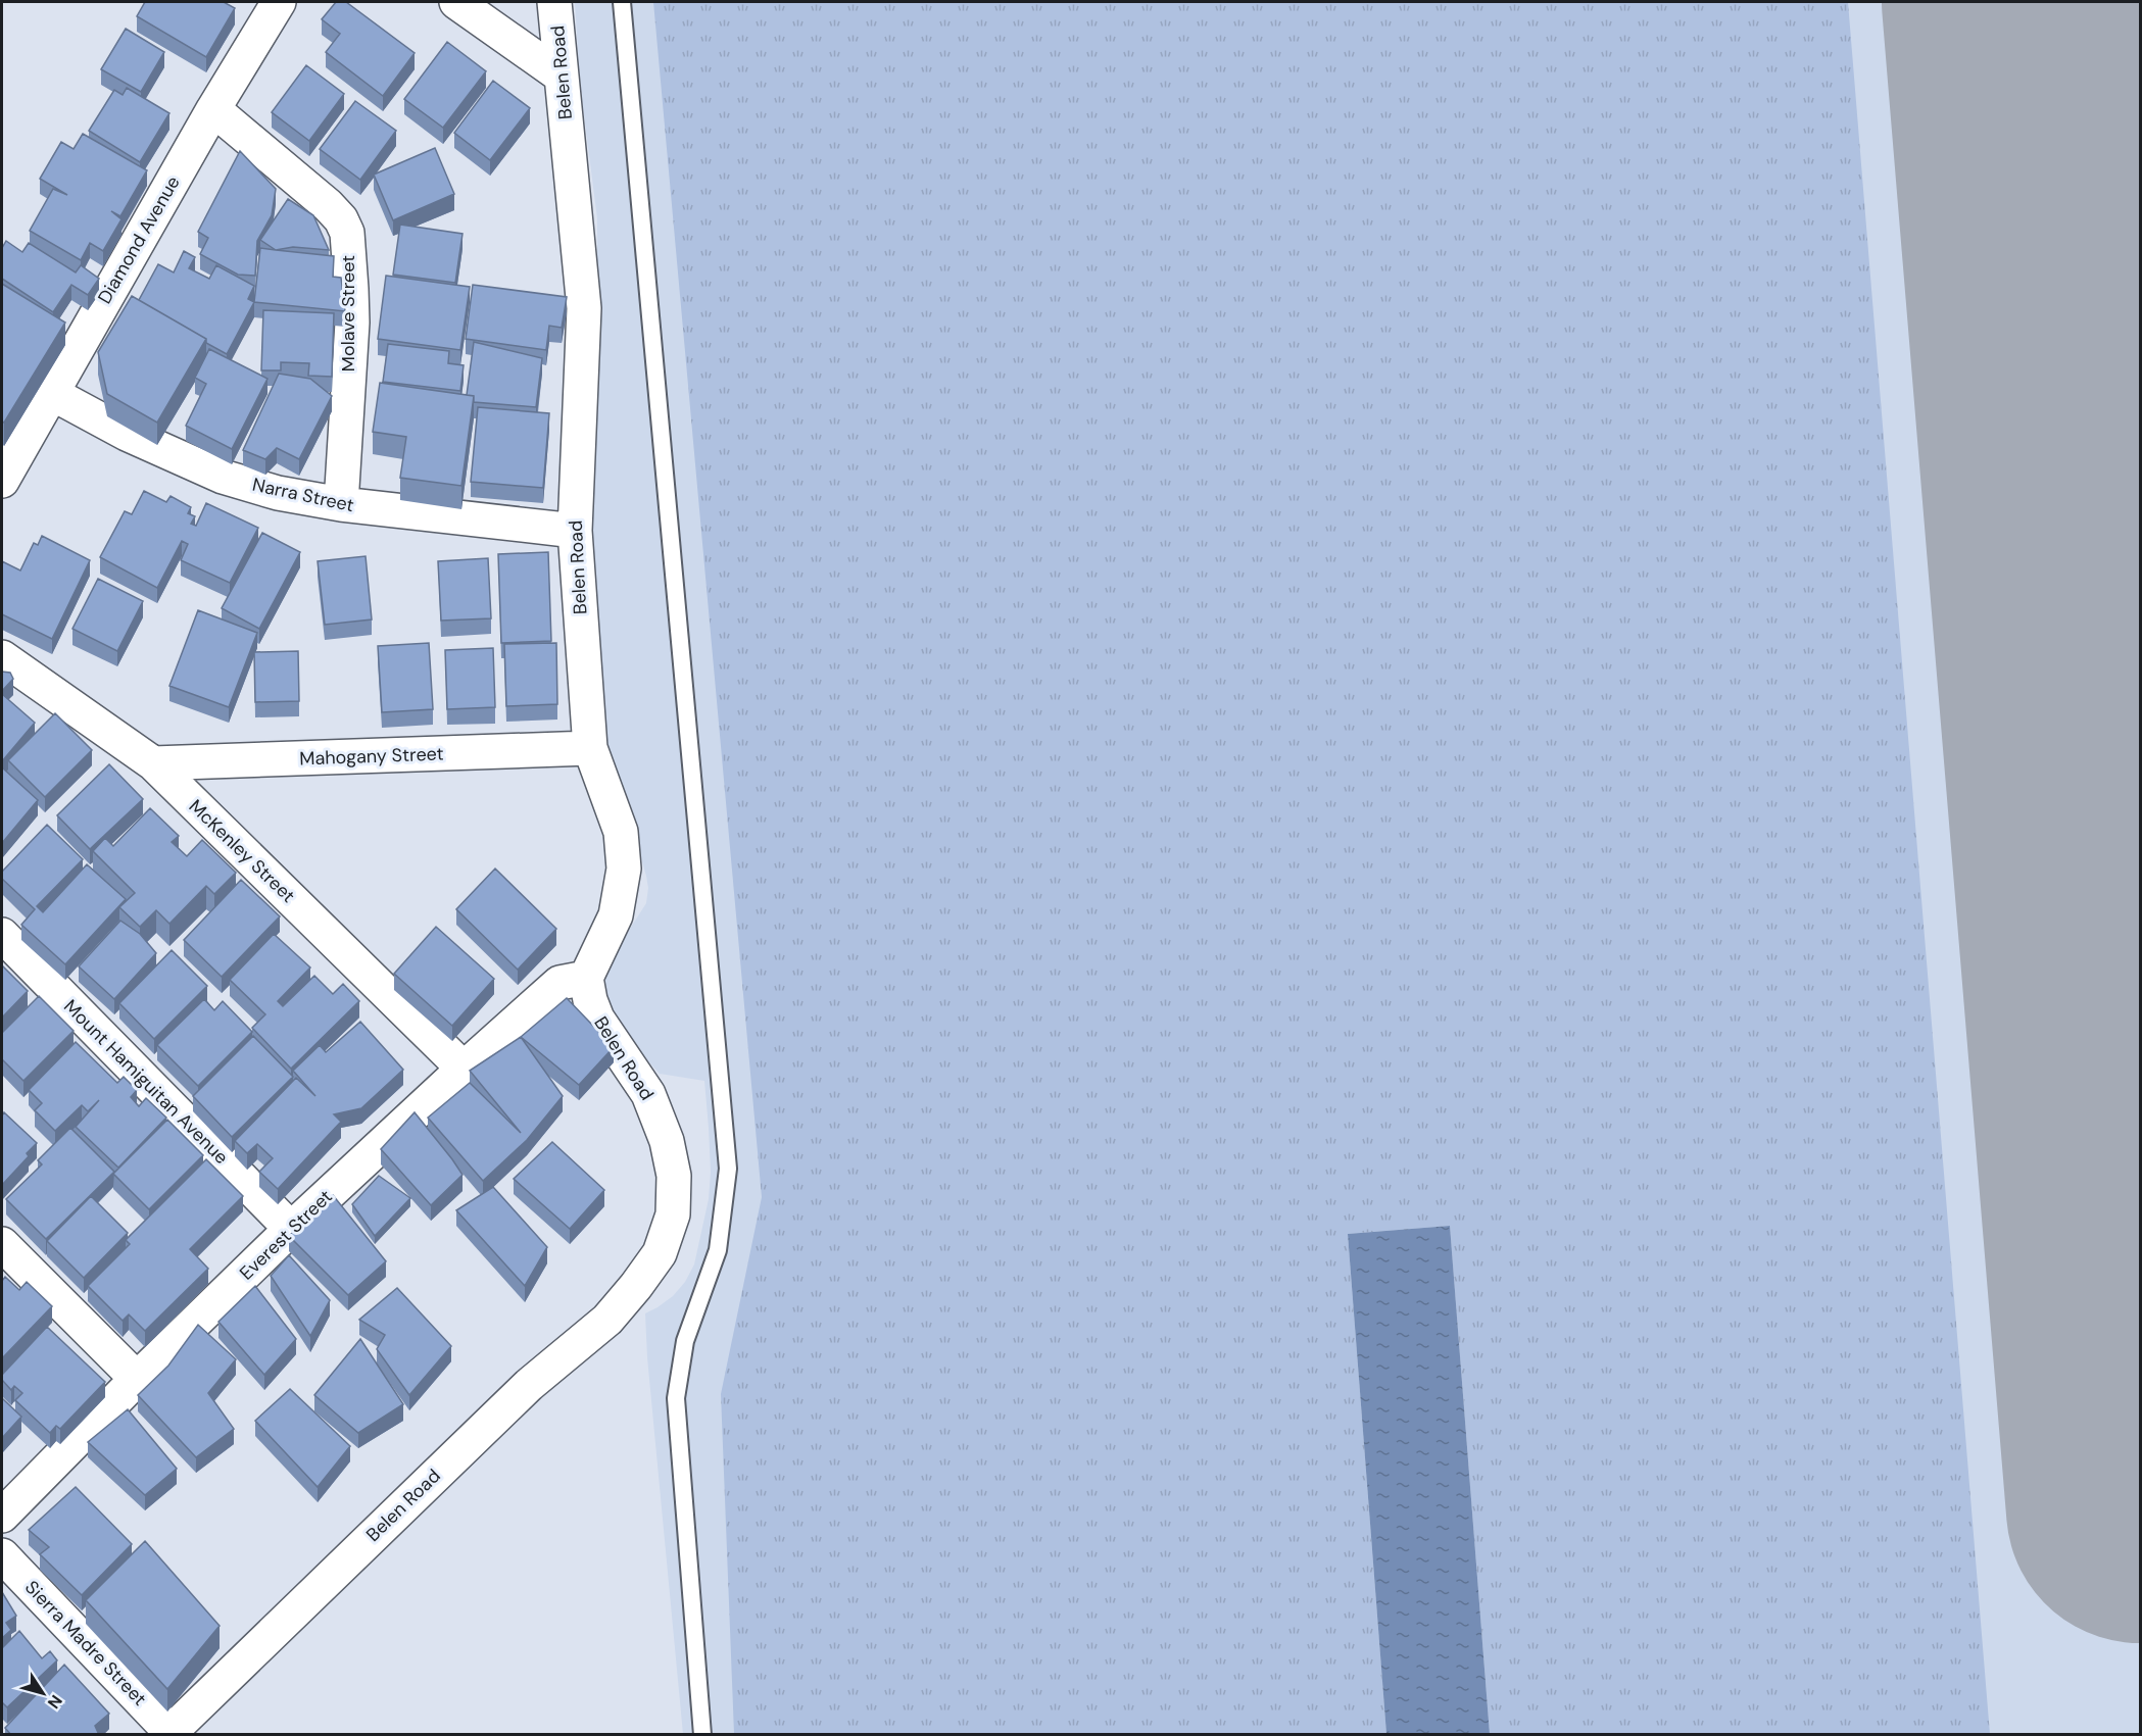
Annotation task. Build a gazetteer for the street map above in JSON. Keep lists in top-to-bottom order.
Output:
{
  "streets": {
    "street": [
      "Belen Road",
      "Diamond Avenue",
      "Molave Street",
      "Narra Street",
      "Mahogany Street",
      "McKenley Street",
      "Mount Hamiguitan Avenue",
      "Everest Street",
      "Sierra Madre Street"
    ]
  },
  "crossings": [
    ["Belen Road", "Narra Street"],
    ["Belen Road", "Mahogany Street"],
    ["Belen Road", "Everest Street"],
    ["Belen Road", "Sierra Madre Street"],
    ["Diamond Avenue", "Molave Street"],
    ["Diamond Avenue", "Narra Street"],
    ["Molave Street", "Narra Street"],
    ["Mahogany Street", "McKenley Street"],
    ["McKenley Street", "Everest Street"],
    ["Mount Hamiguitan Avenue", "Everest Street"]
  ],
  "north": "bottom right"
}
